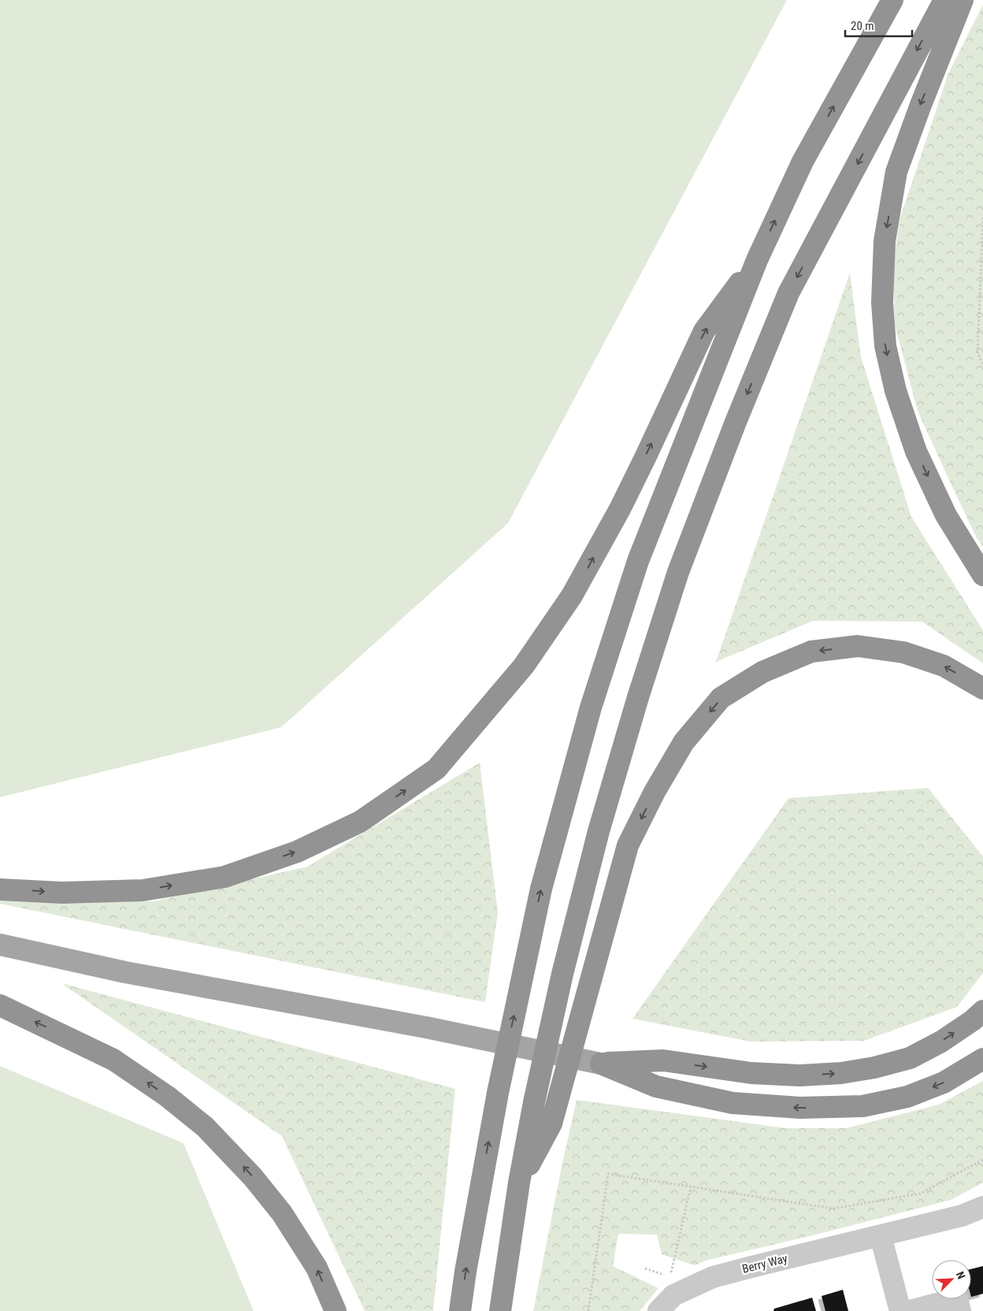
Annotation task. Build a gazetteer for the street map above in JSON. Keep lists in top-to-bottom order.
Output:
{
  "streets": {
    "street": ["Berry Way"]
  },
  "scale_bar": "20 m",
  "north": "top right"
}
